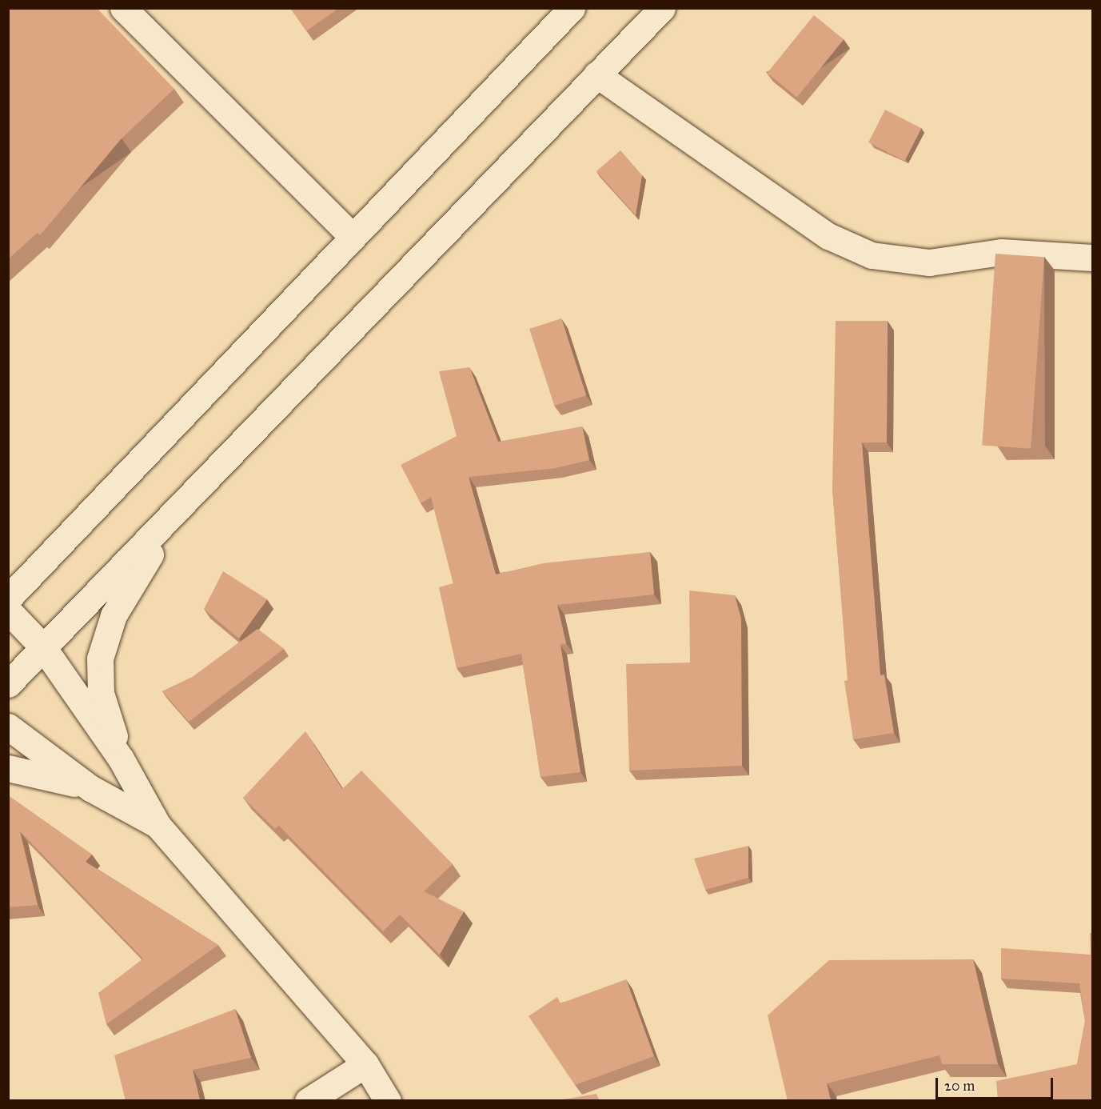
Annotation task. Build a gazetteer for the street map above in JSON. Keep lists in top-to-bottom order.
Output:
{
  "scale_bar": "20 m"
}
